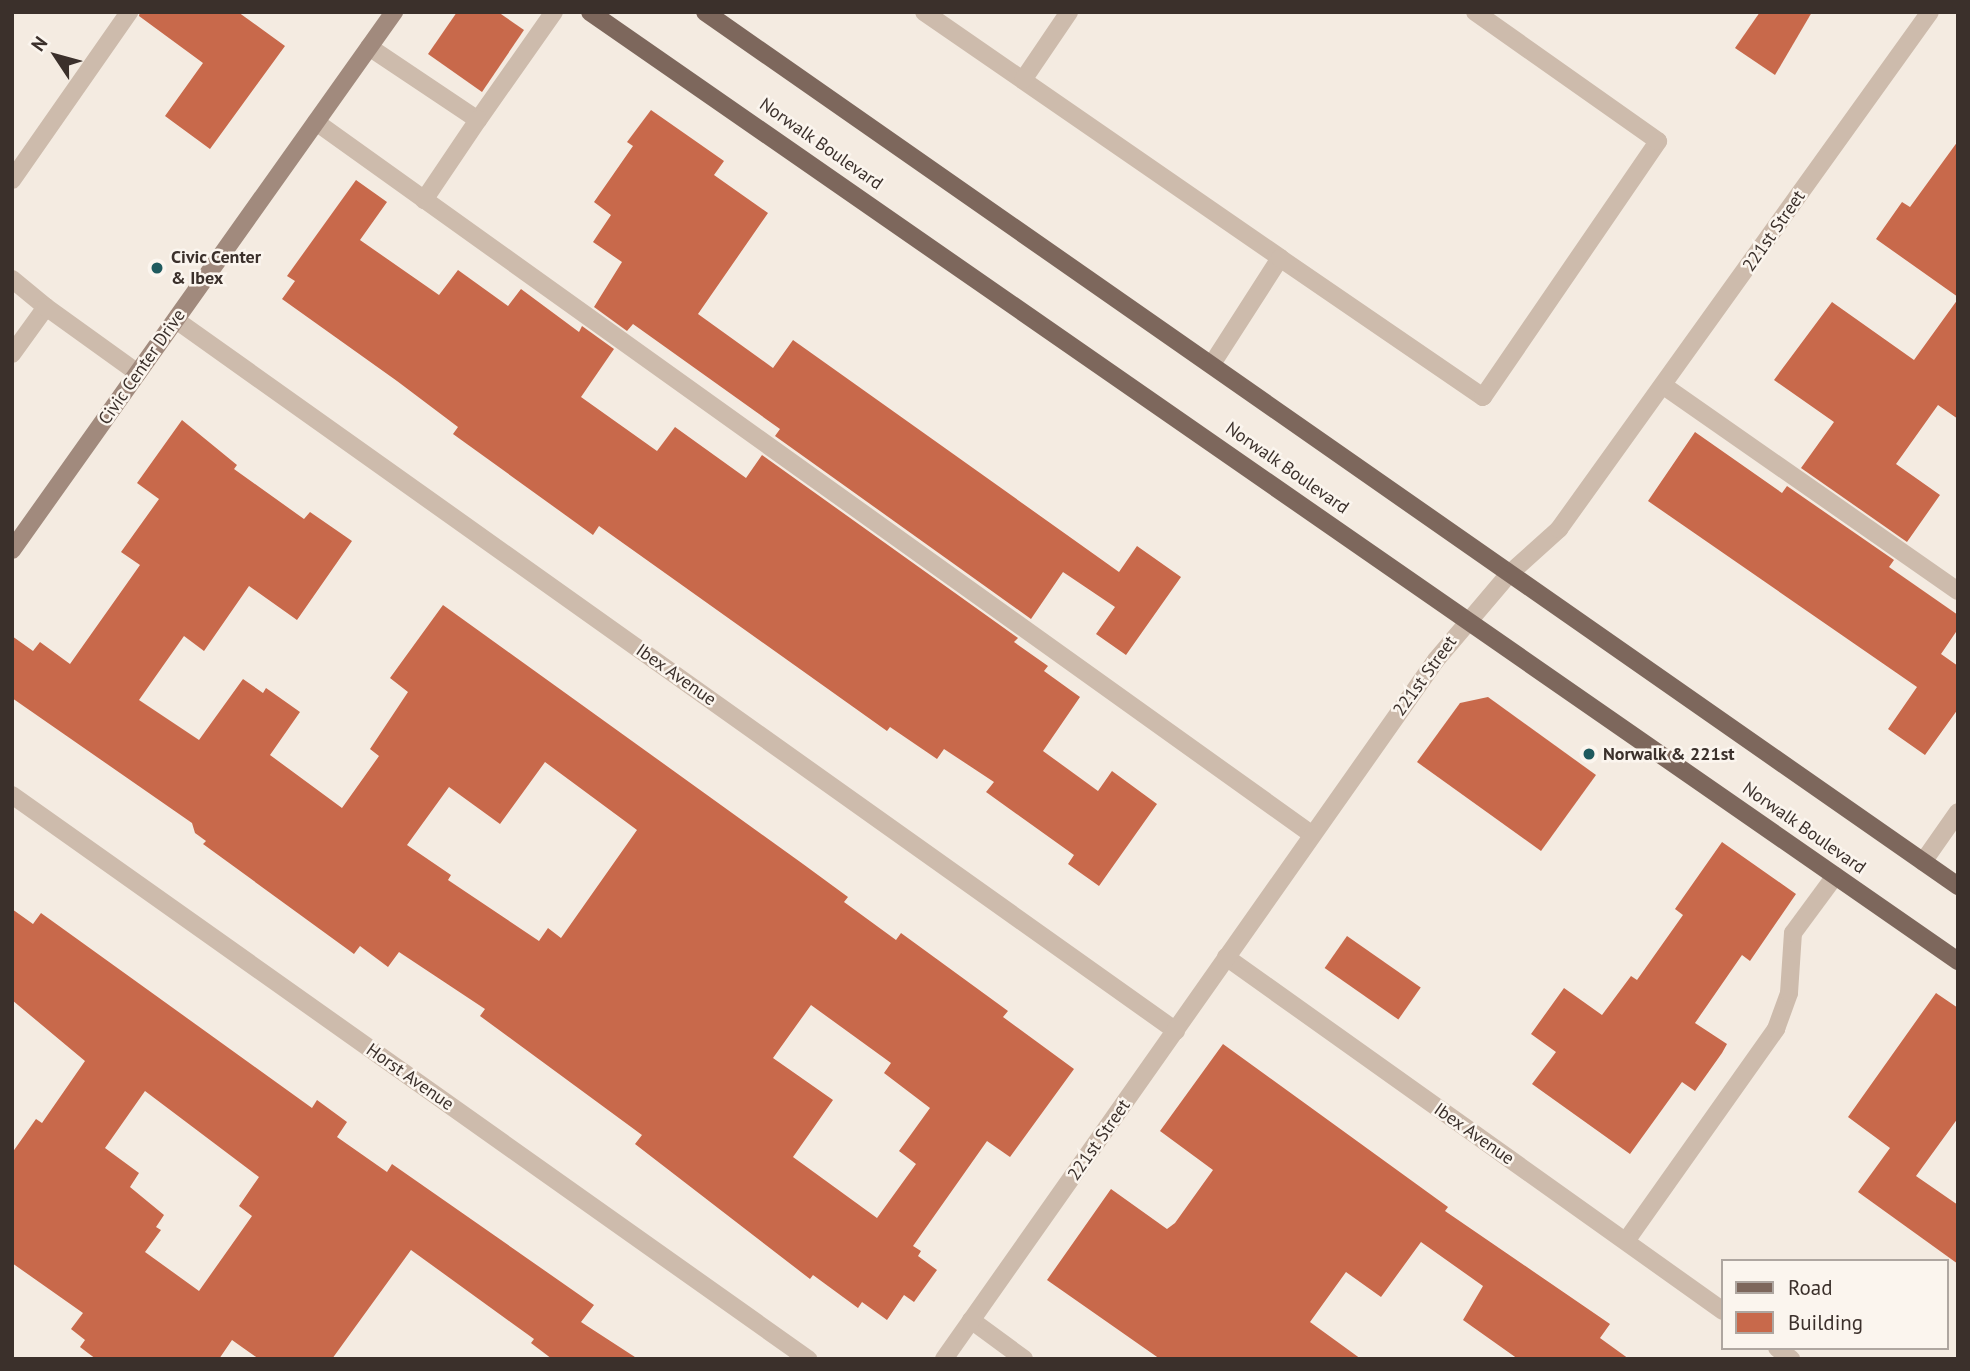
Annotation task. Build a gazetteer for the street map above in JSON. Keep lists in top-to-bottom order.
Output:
{
  "streets": {
    "main road": ["Norwalk Boulevard"],
    "street": [
      "221st Street",
      "Civic Center Drive",
      "Ibex Avenue",
      "Horst Avenue"
    ]
  },
  "crossings": [
    ["Norwalk Boulevard", "221st Street"],
    ["221st Street", "Ibex Avenue"],
    ["Civic Center Drive", "Ibex Avenue"]
  ],
  "places": ["Civic Center & Ibex", "Norwalk & 221st"],
  "legend": ["Road", "Building"],
  "north": "top left"
}
